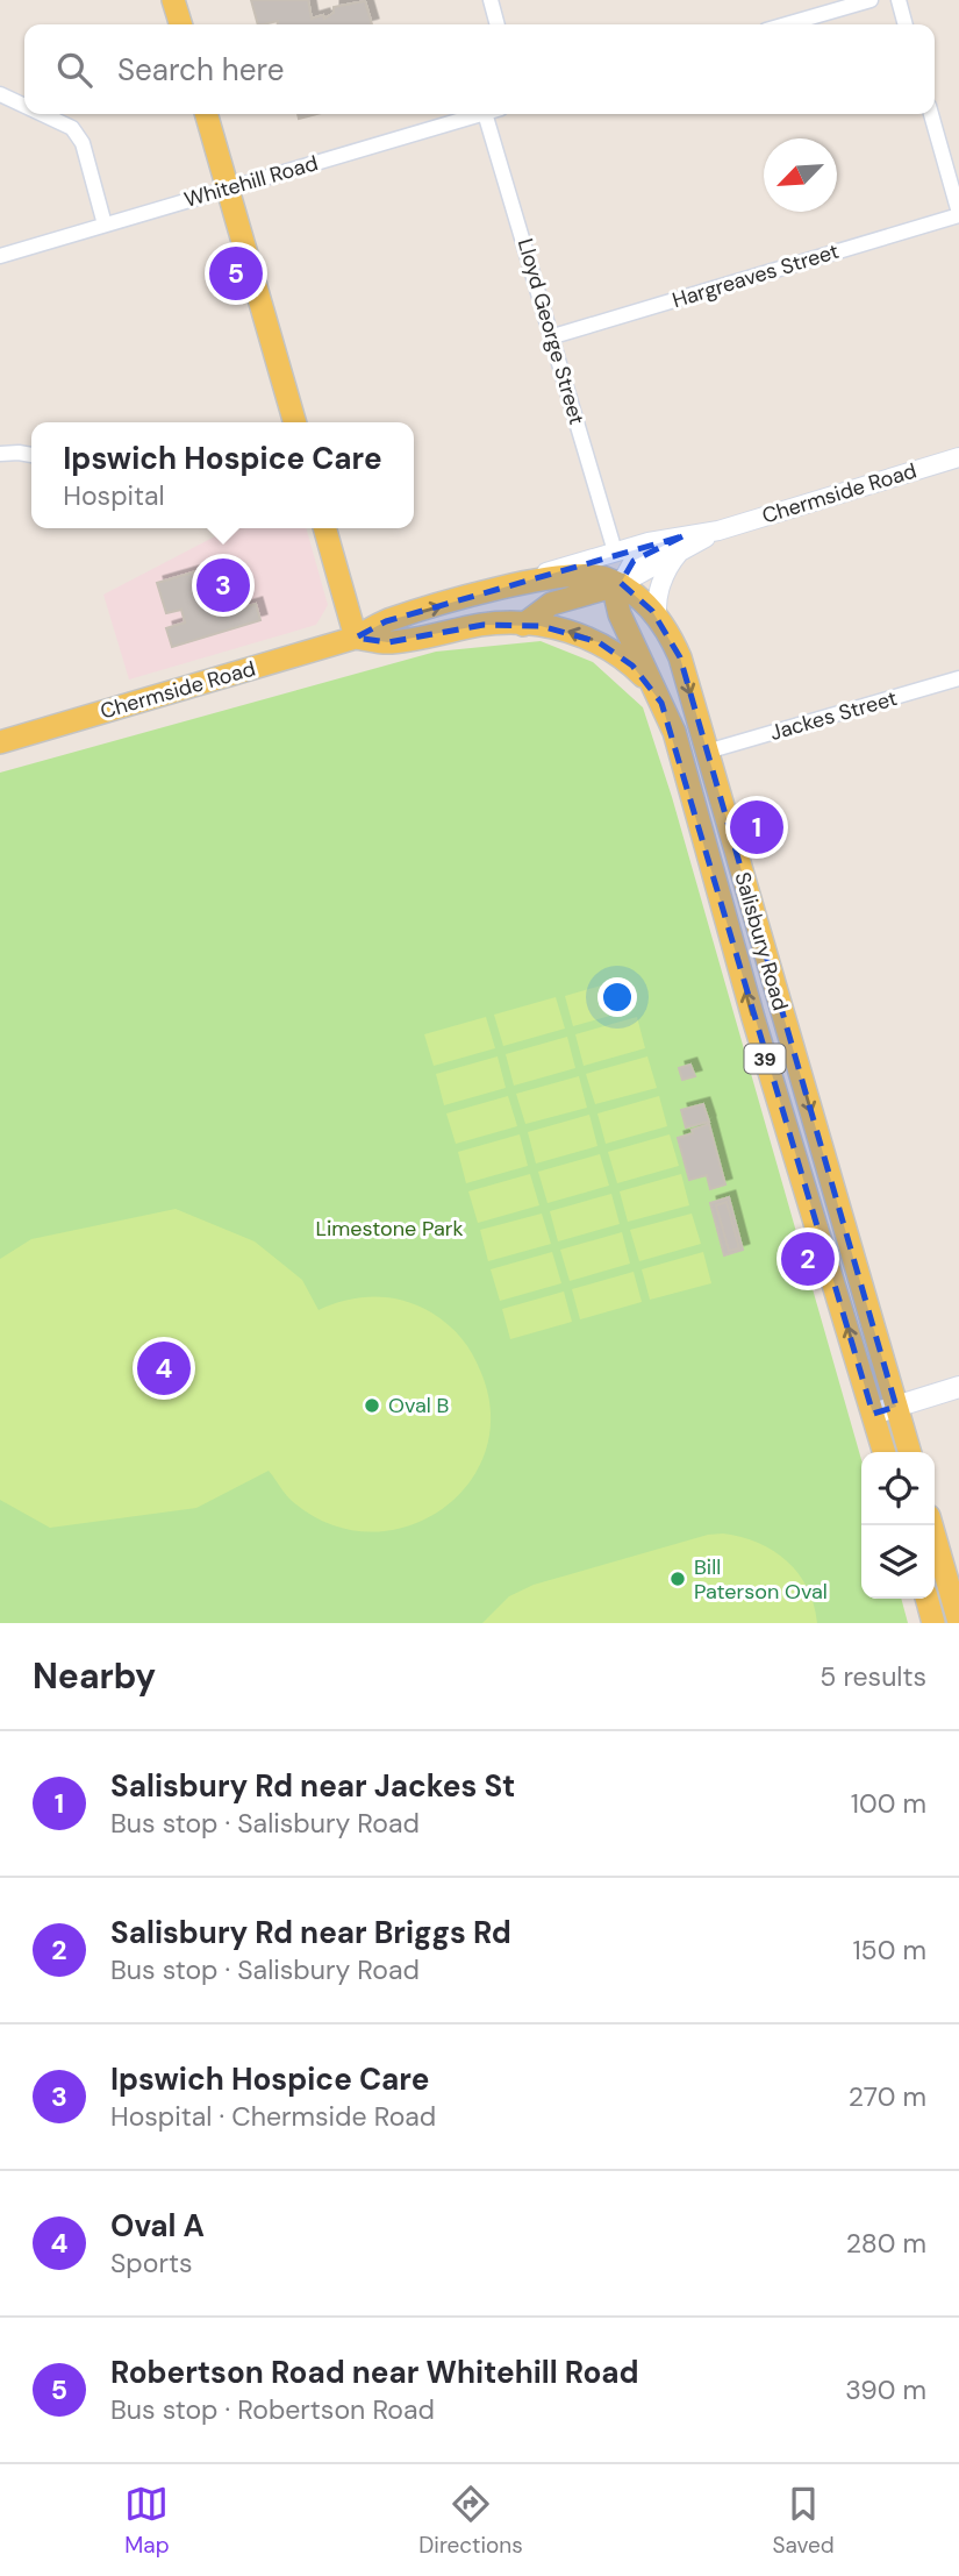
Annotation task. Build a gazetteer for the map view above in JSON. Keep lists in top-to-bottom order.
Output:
{
  "streets": {
    "main road": ["Chermside Road", "Salisbury Road", "39"],
    "street": [
      "Whitehill Road",
      "Hargreaves Street",
      "Lloyd George Street",
      "Jackes Street"
    ]
  },
  "crossings": [
    ["Hargreaves Street", "Lloyd George Street"],
    ["Lloyd George Street", "Chermside Road"],
    ["Chermside Road", "Salisbury Road"],
    ["Jackes Street", "Salisbury Road"]
  ],
  "parks": ["Limestone Park"],
  "places": ["Oval B", "Bill Paterson Oval"],
  "north": "bottom left",
  "page": {
    "search": "Search here",
    "pins": [
      "5",
      "3",
      "1",
      "2",
      "4"
    ],
    "popup": ["Ipswich Hospice Care", "Hospital"],
    "heading": ["Nearby", "5 results"],
    "list": [
      {
        "mark": "1",
        "name": "Salisbury Rd near Jackes St",
        "note": "Bus stop · Salisbury Road",
        "value": "100 m"
      },
      {
        "mark": "2",
        "name": "Salisbury Rd near Briggs Rd",
        "note": "Bus stop · Salisbury Road",
        "value": "150 m"
      },
      {
        "mark": "3",
        "name": "Ipswich Hospice Care",
        "note": "Hospital · Chermside Road",
        "value": "270 m"
      },
      {
        "mark": "4",
        "name": "Oval A",
        "note": "Sports",
        "value": "280 m"
      },
      {
        "mark": "5",
        "name": "Robertson Road near Whitehill Road",
        "note": "Bus stop · Robertson Road",
        "value": "390 m"
      }
    ],
    "nav": ["Map", "Directions", "Saved"]
  }
}
